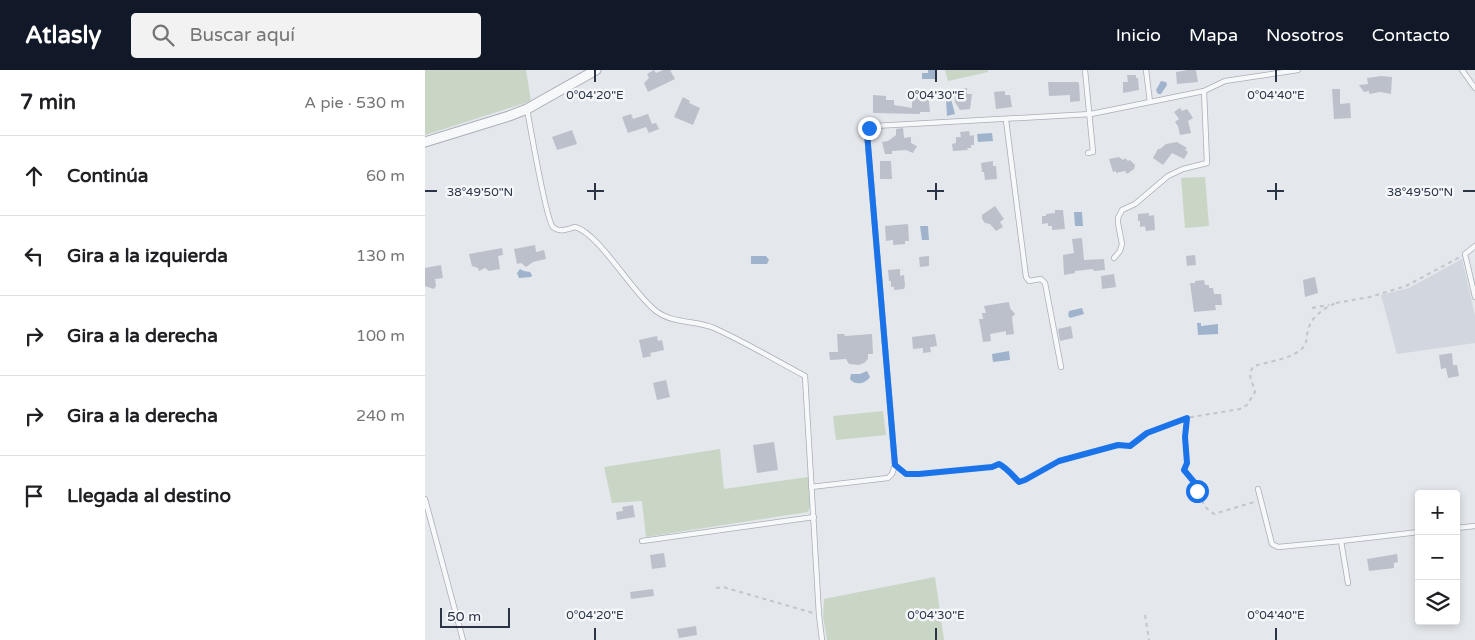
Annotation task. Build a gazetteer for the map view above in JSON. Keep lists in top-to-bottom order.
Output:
{
  "scale_bar": "50 m",
  "page": {
    "header": "Atlasly",
    "search": "Buscar aquí",
    "nav": [
      "Inicio",
      "Mapa",
      "Nosotros",
      "Contacto"
    ],
    "heading": ["7 min", "A pie · 530 m"],
    "list": [
      ["Continúa", "60 m"],
      ["Gira a la izquierda", "130 m"],
      ["Gira a la derecha", "100 m"],
      ["Gira a la derecha", "240 m"],
      "Llegada al destino"
    ],
    "map_buttons": ["+", "−"],
    "scale": "50 m"
  },
  "coordinates": [
    "0°04'20\"E",
    "0°04'30\"E",
    "0°04'40\"E",
    "38°49'50\"N"
  ]
}
